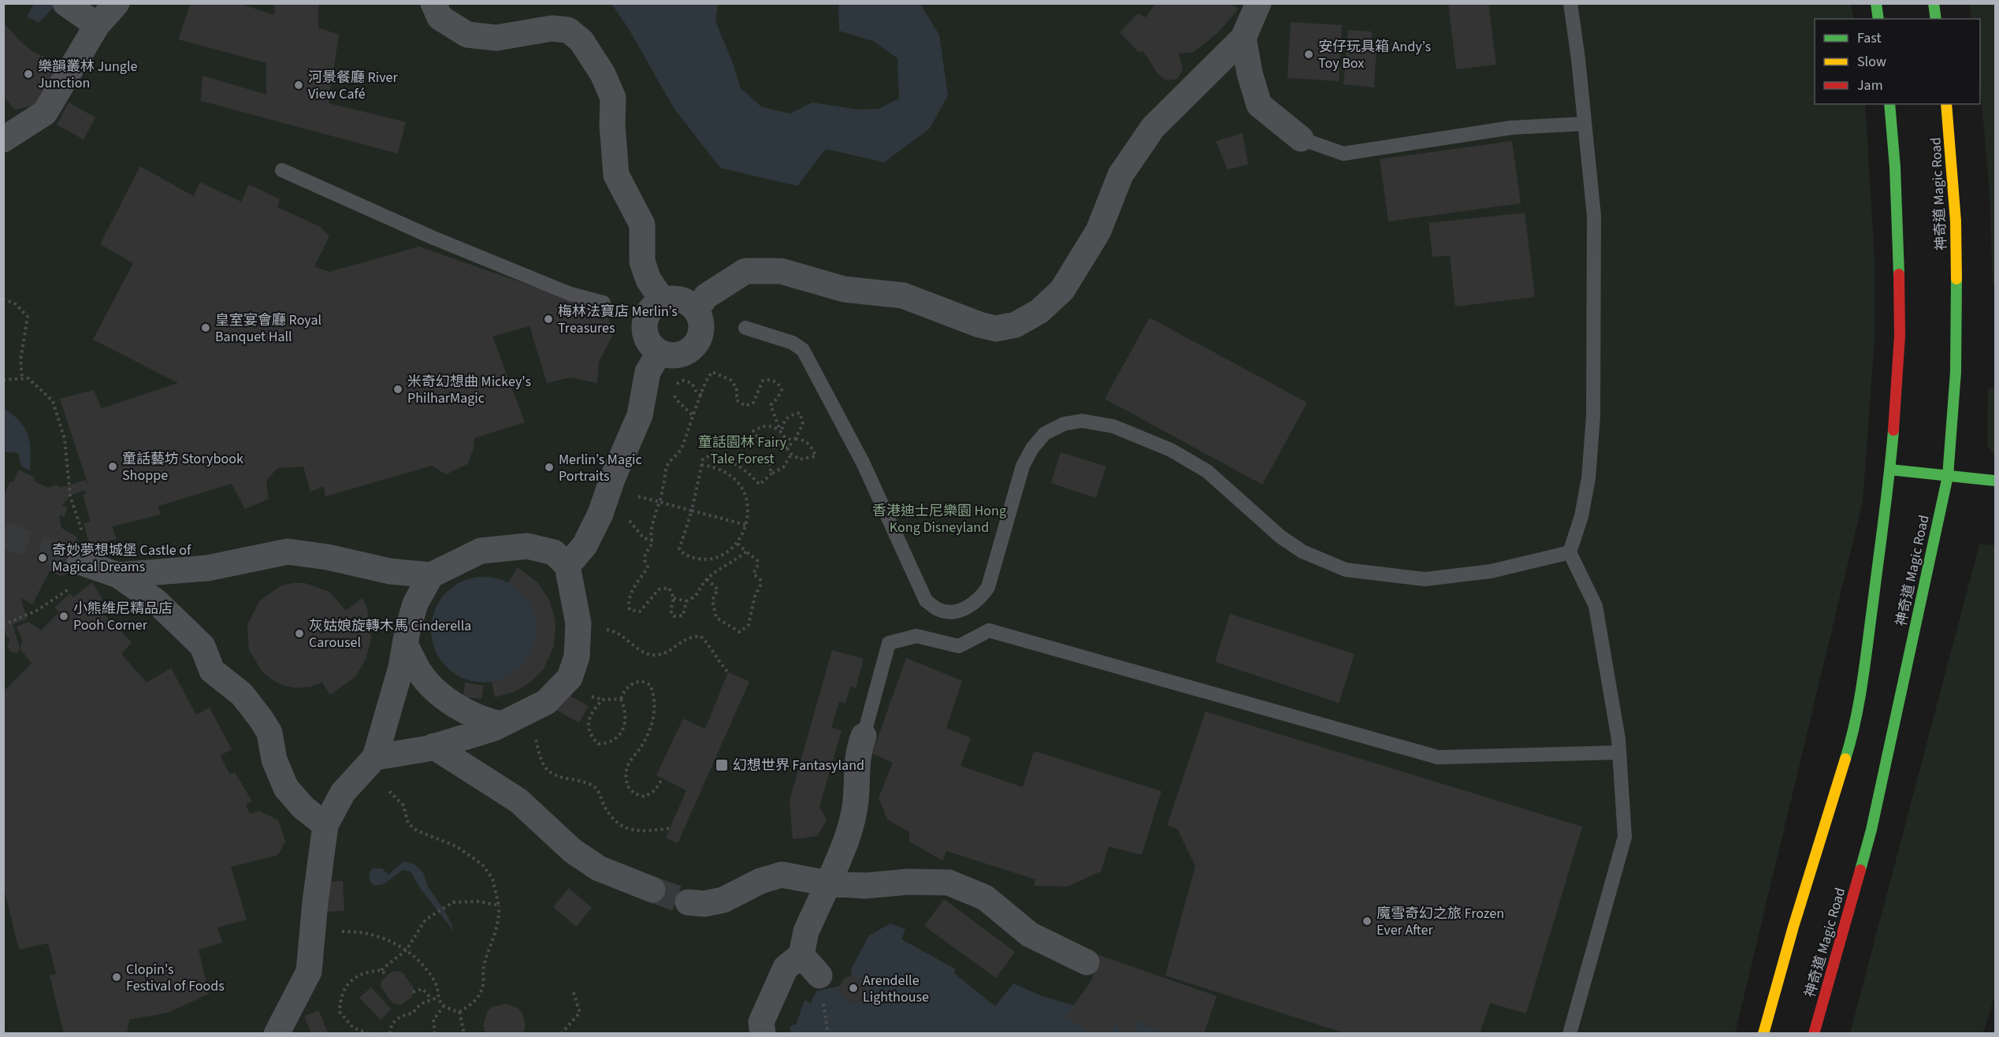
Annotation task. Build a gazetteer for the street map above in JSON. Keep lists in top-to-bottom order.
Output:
{
  "streets": {
    "street": ["神奇道 Magic Road"]
  },
  "parks": ["童話園林 Fairy Tale Forest", "香港迪士尼樂園 Hong Kong Disneyland"],
  "places": {
    "other": [
      "安仔玩具箱 Andy’s Toy Box",
      "樂韻叢林 Jungle Junction",
      "河景餐廳 River View Café",
      "梅林法寶店 Merlin’s Treasures",
      "皇室宴會廳 Royal Banquet Hall",
      "米奇幻想曲 Mickey's PhilharMagic",
      "童話藝坊 Storybook Shoppe",
      "Merlin’s Magic Portraits",
      "奇妙夢想城堡 Castle of Magical Dreams",
      "小熊維尼精品店 Pooh Corner",
      "灰姑娘旋轉木馬 Cinderella Carousel",
      "魔雪奇幻之旅 Frozen Ever After",
      "Clopin's Festival of Foods",
      "Arendelle Lighthouse"
    ],
    "transit": ["幻想世界 Fantasyland"]
  },
  "legend": ["Fast", "Slow", "Jam"]
}
